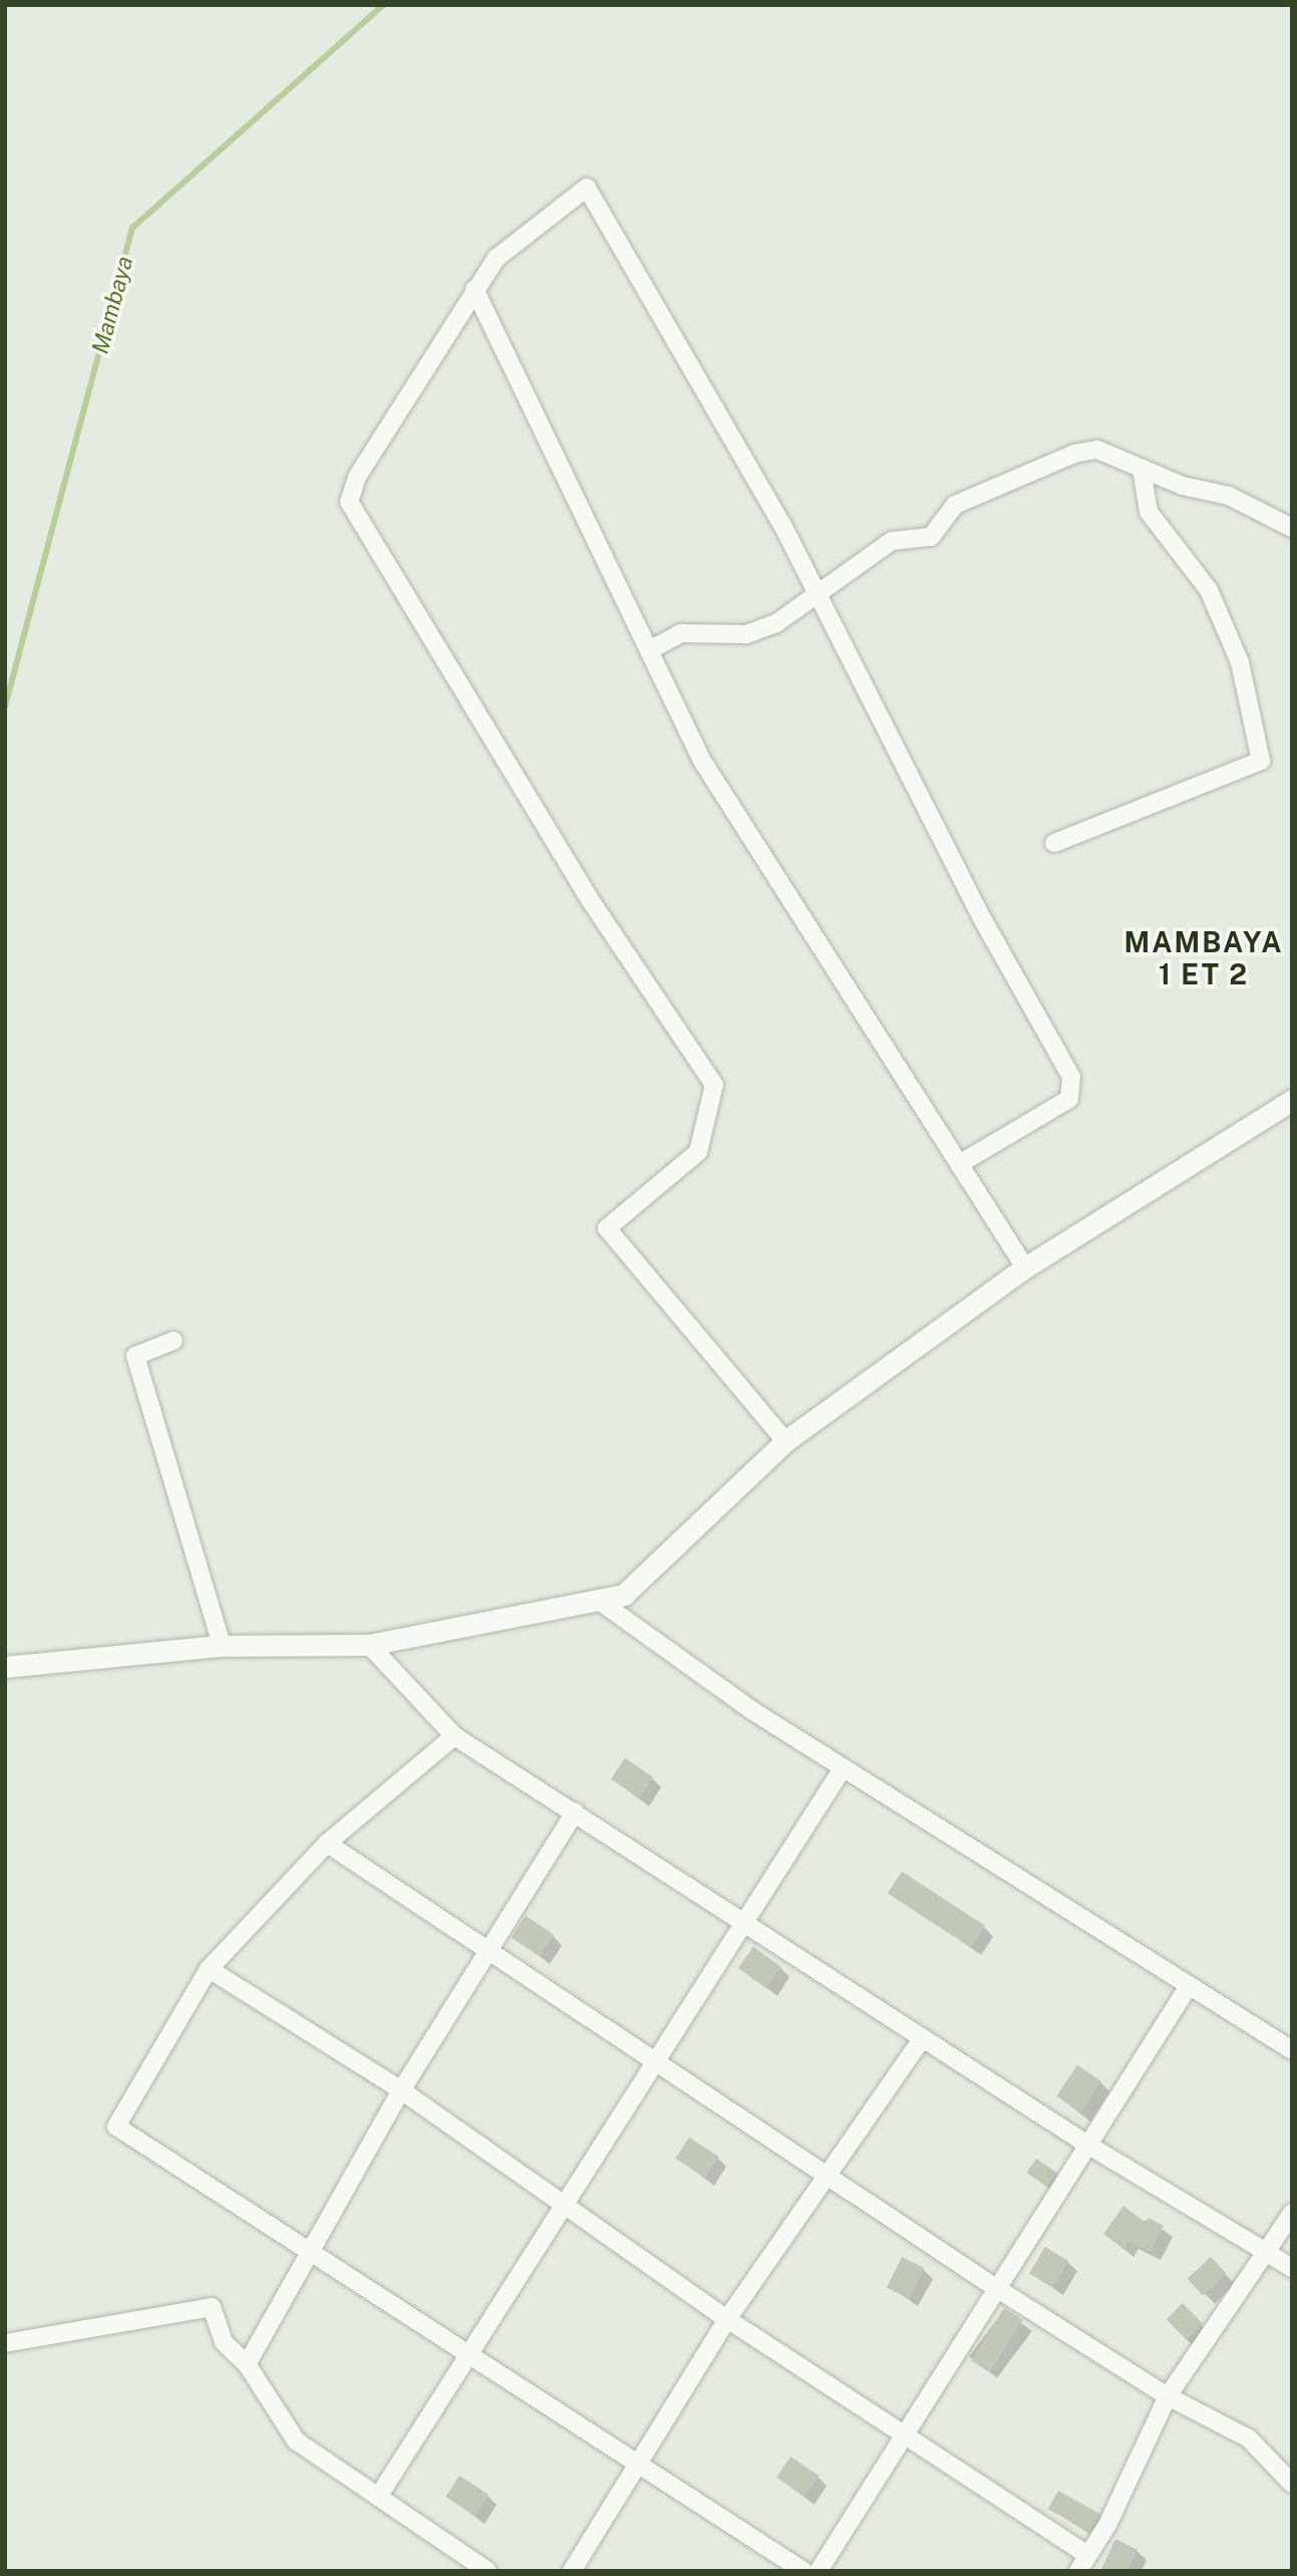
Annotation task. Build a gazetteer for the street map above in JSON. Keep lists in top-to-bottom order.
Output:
{
  "districts": ["MAMBAYA 1 ET 2"],
  "water": ["Mambaya"]
}
